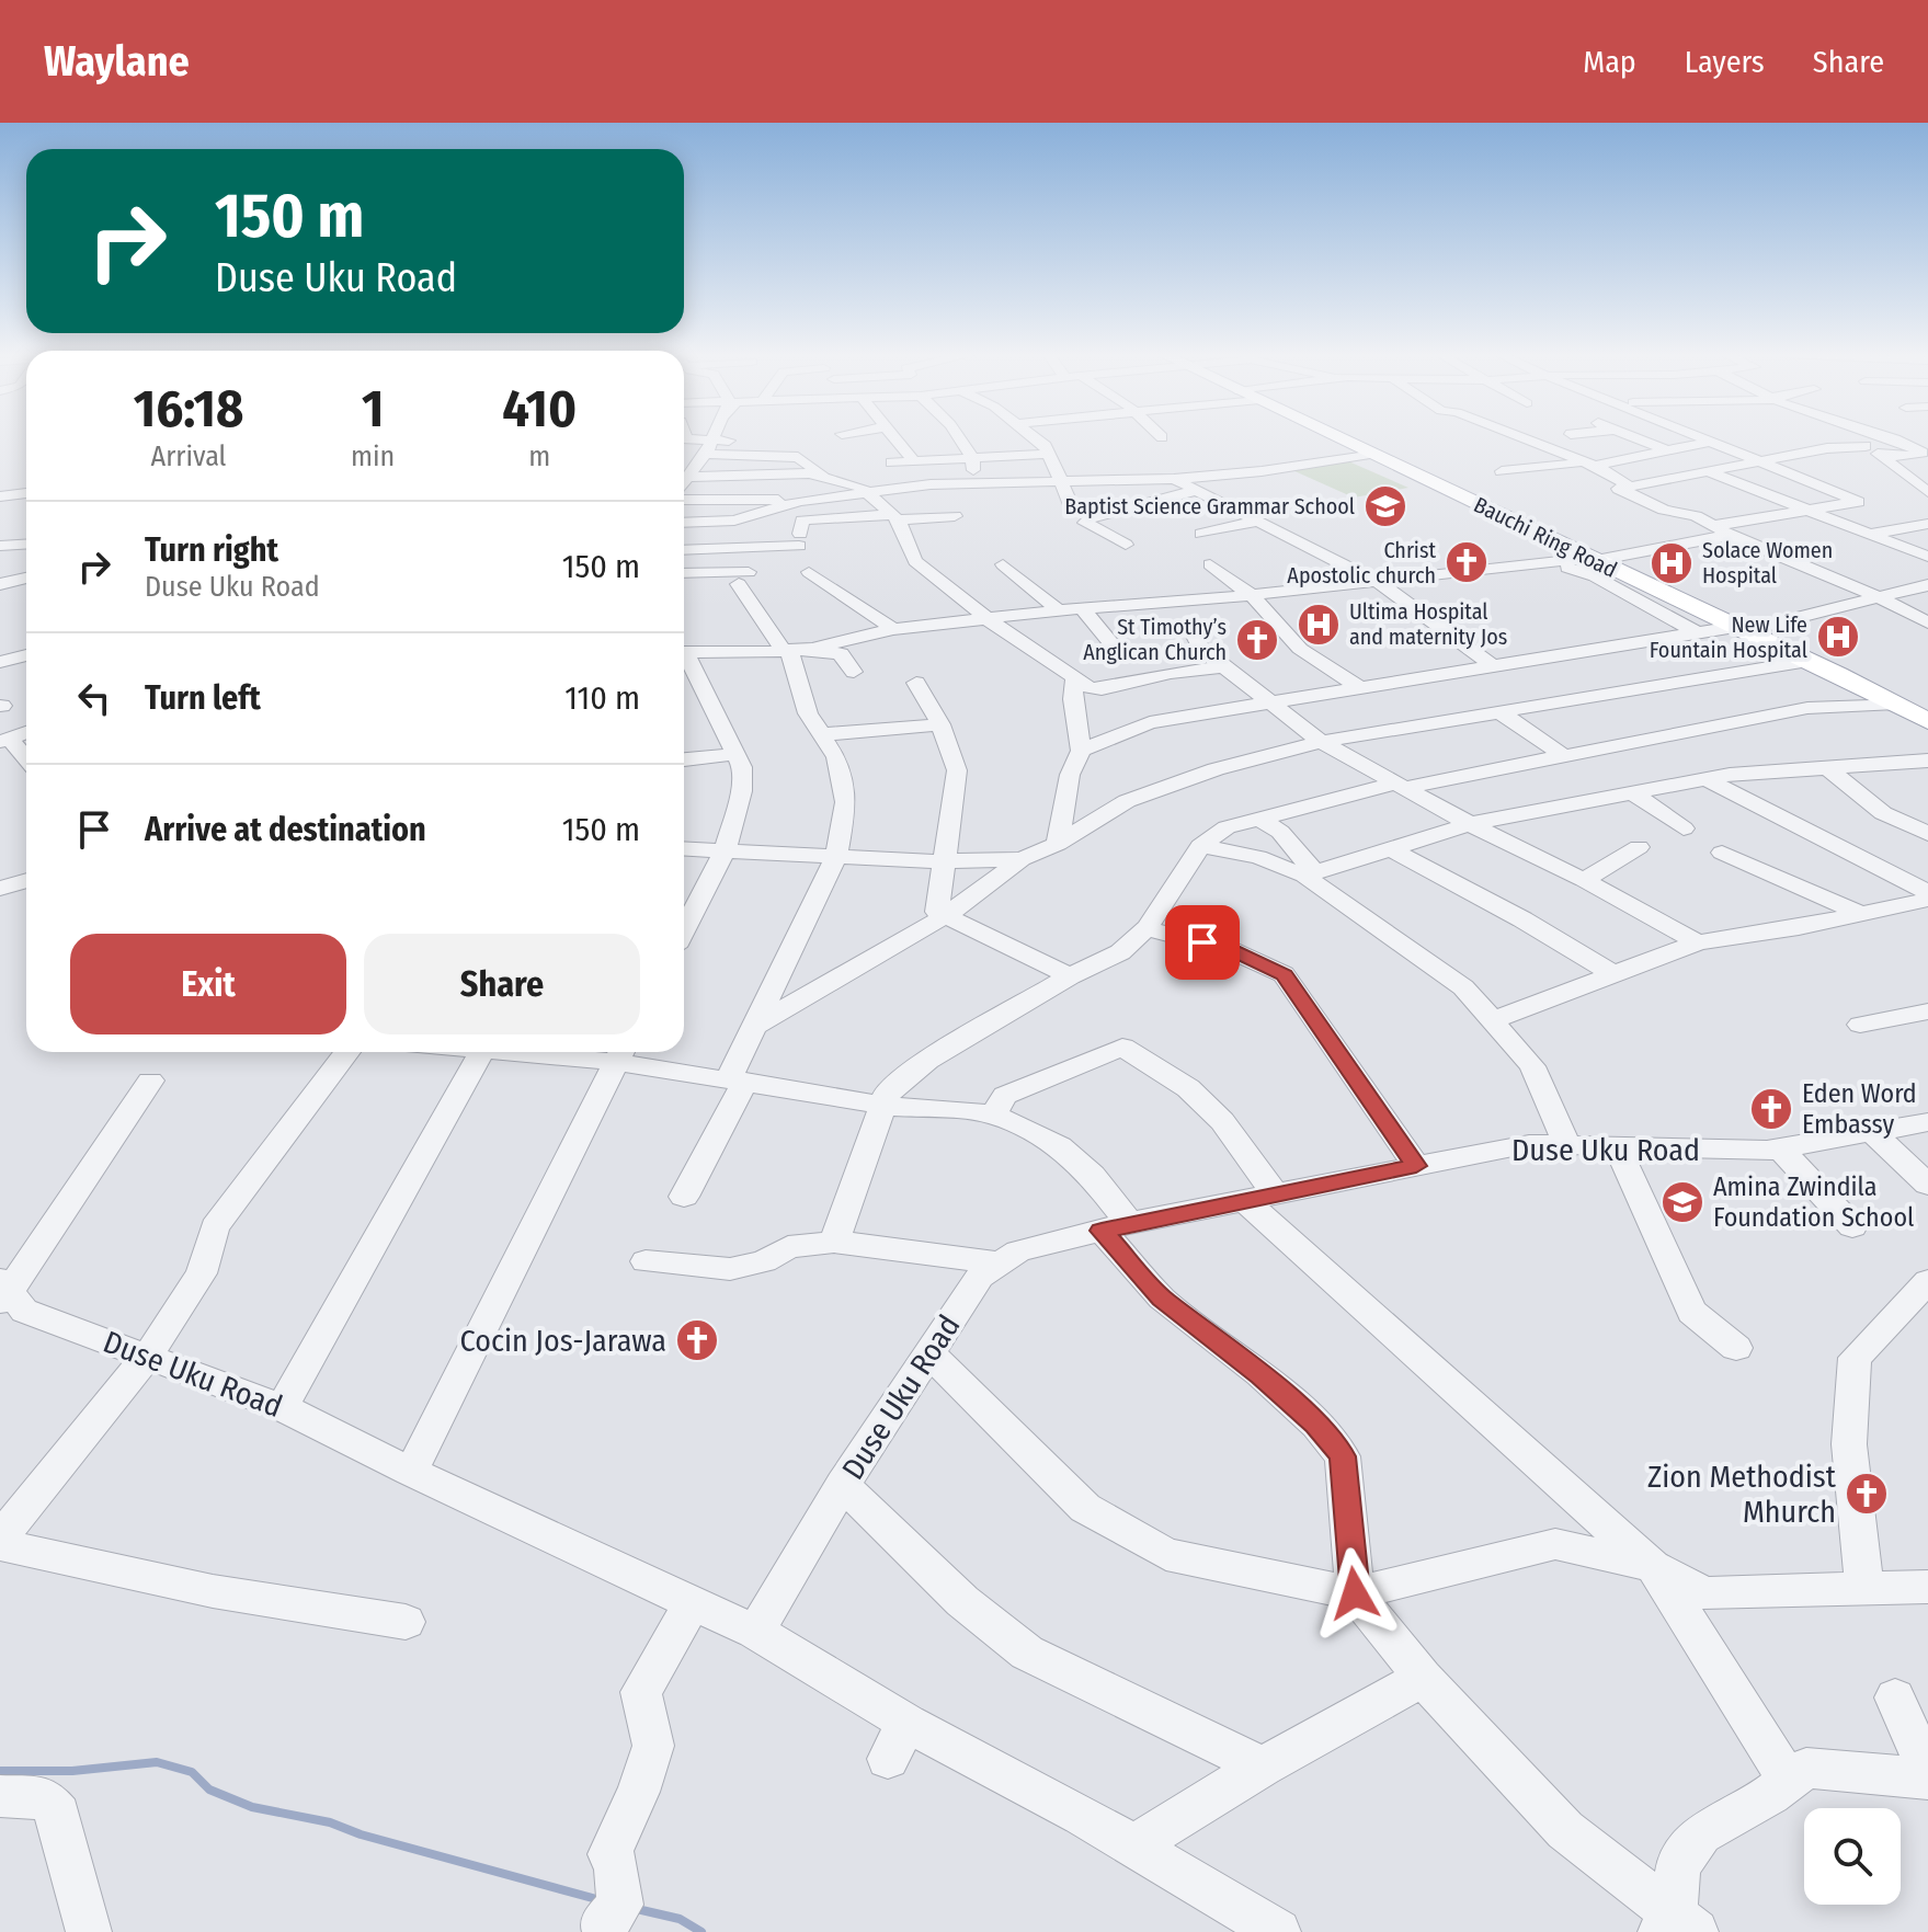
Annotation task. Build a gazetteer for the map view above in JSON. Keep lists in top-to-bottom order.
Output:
{
  "streets": {
    "main road": ["Bauchi Ring Road"],
    "street": ["Duse Uku Road"]
  },
  "places": {
    "school or university": ["Baptist Science Grammar School", "Amina Zwindila Foundation School"],
    "church": [
      "Christ Apostolic church",
      "St Timothy’s Anglican Church",
      "Eden Word Embassy",
      "Cocin Jos-Jarawa",
      "Zion Methodist Mhurch"
    ],
    "hospital": ["Solace Women Hospital", "Ultima Hospital and maternity Jos", "New Life Fountain Hospital"]
  },
  "page": {
    "header": "Waylane",
    "nav": ["Map", "Layers", "Share"],
    "turn": ["150 m", "Duse Uku Road"],
    "eta": [
      "16:18",
      "Arrival",
      "1",
      "min",
      "410",
      "m"
    ],
    "list": [
      {
        "name": "Turn right",
        "note": "Duse Uku Road",
        "value": "150 m"
      },
      {
        "name": "Turn left",
        "value": "110 m"
      },
      {
        "name": "Arrive at destination",
        "value": "150 m"
      }
    ],
    "buttons": ["Exit", "Share"]
  }
}
